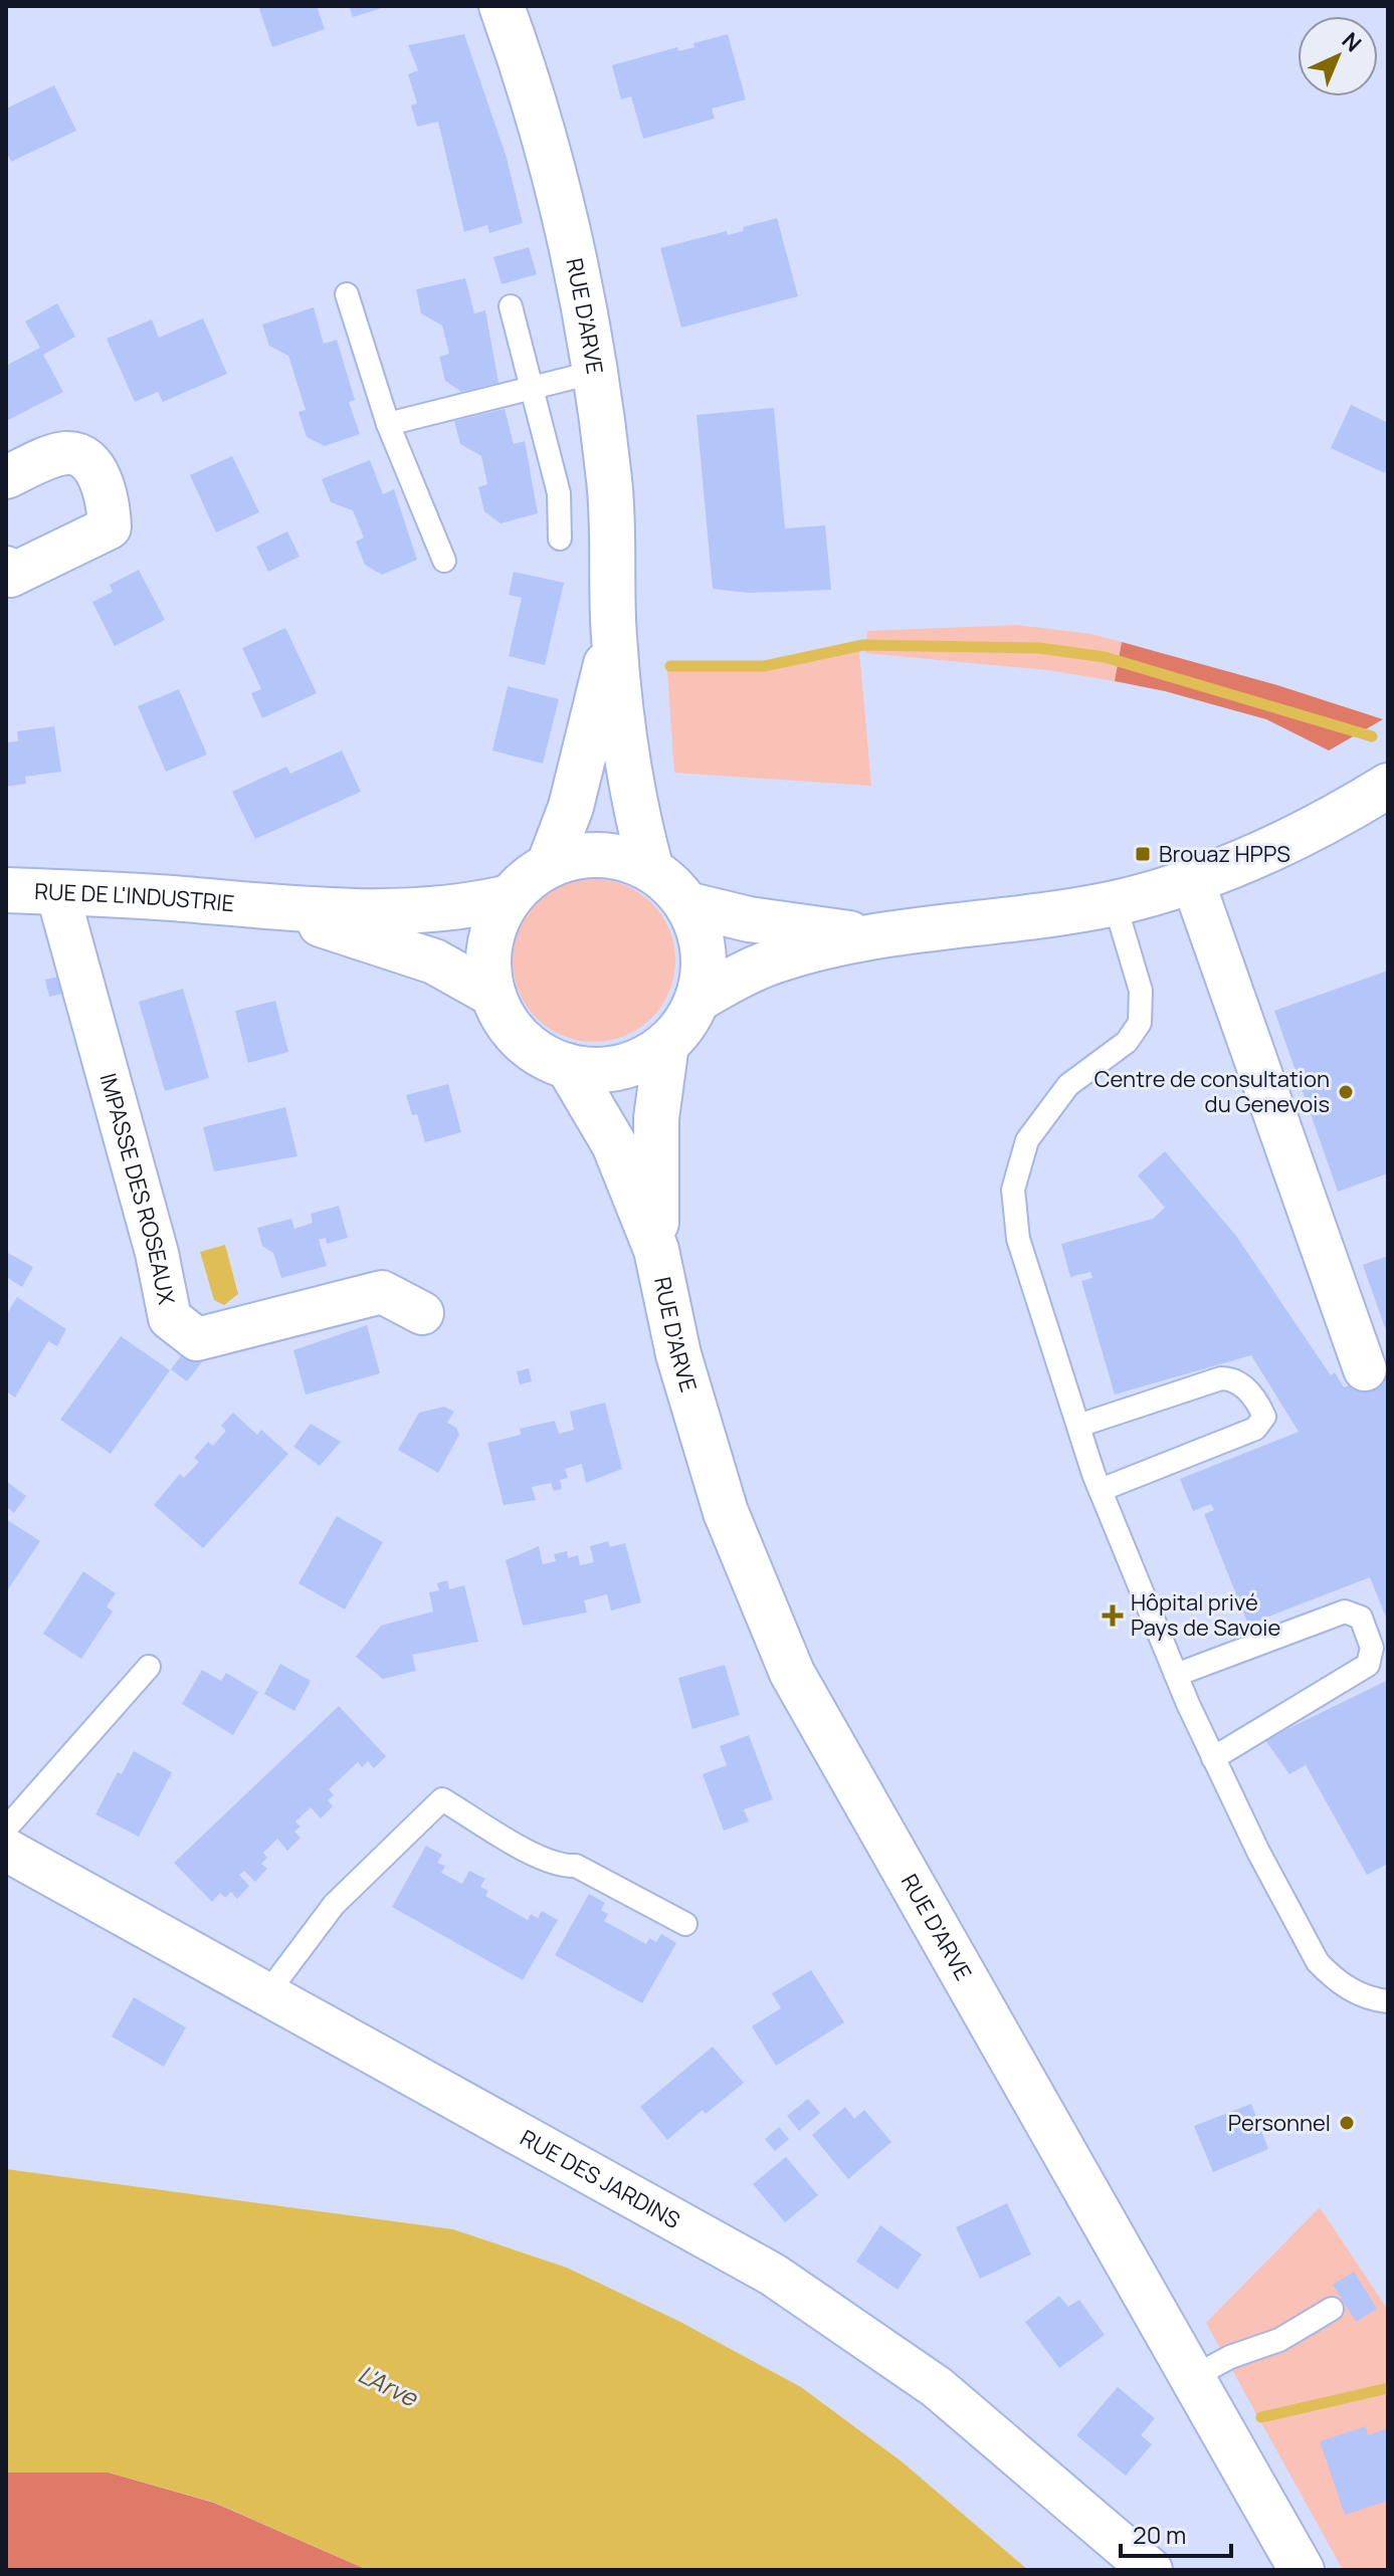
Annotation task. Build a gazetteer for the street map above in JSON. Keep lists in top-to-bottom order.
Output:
{
  "streets": {
    "main road": ["RUE D'ARVE", "RUE DE L'INDUSTRIE"],
    "street": ["IMPASSE DES ROSEAUX", "RUE DES JARDINS"]
  },
  "crossings": [
    ["RUE D'ARVE", "RUE DE L'INDUSTRIE"],
    ["RUE DE L'INDUSTRIE", "IMPASSE DES ROSEAUX"]
  ],
  "water": ["L'Arve"],
  "places": {
    "transit": ["Brouaz HPPS"],
    "other": ["Centre de consultation du Genevois", "Personnel"],
    "health": ["Hôpital privé Pays de Savoie"]
  },
  "scale_bar": "20 m",
  "north": "top right"
}
